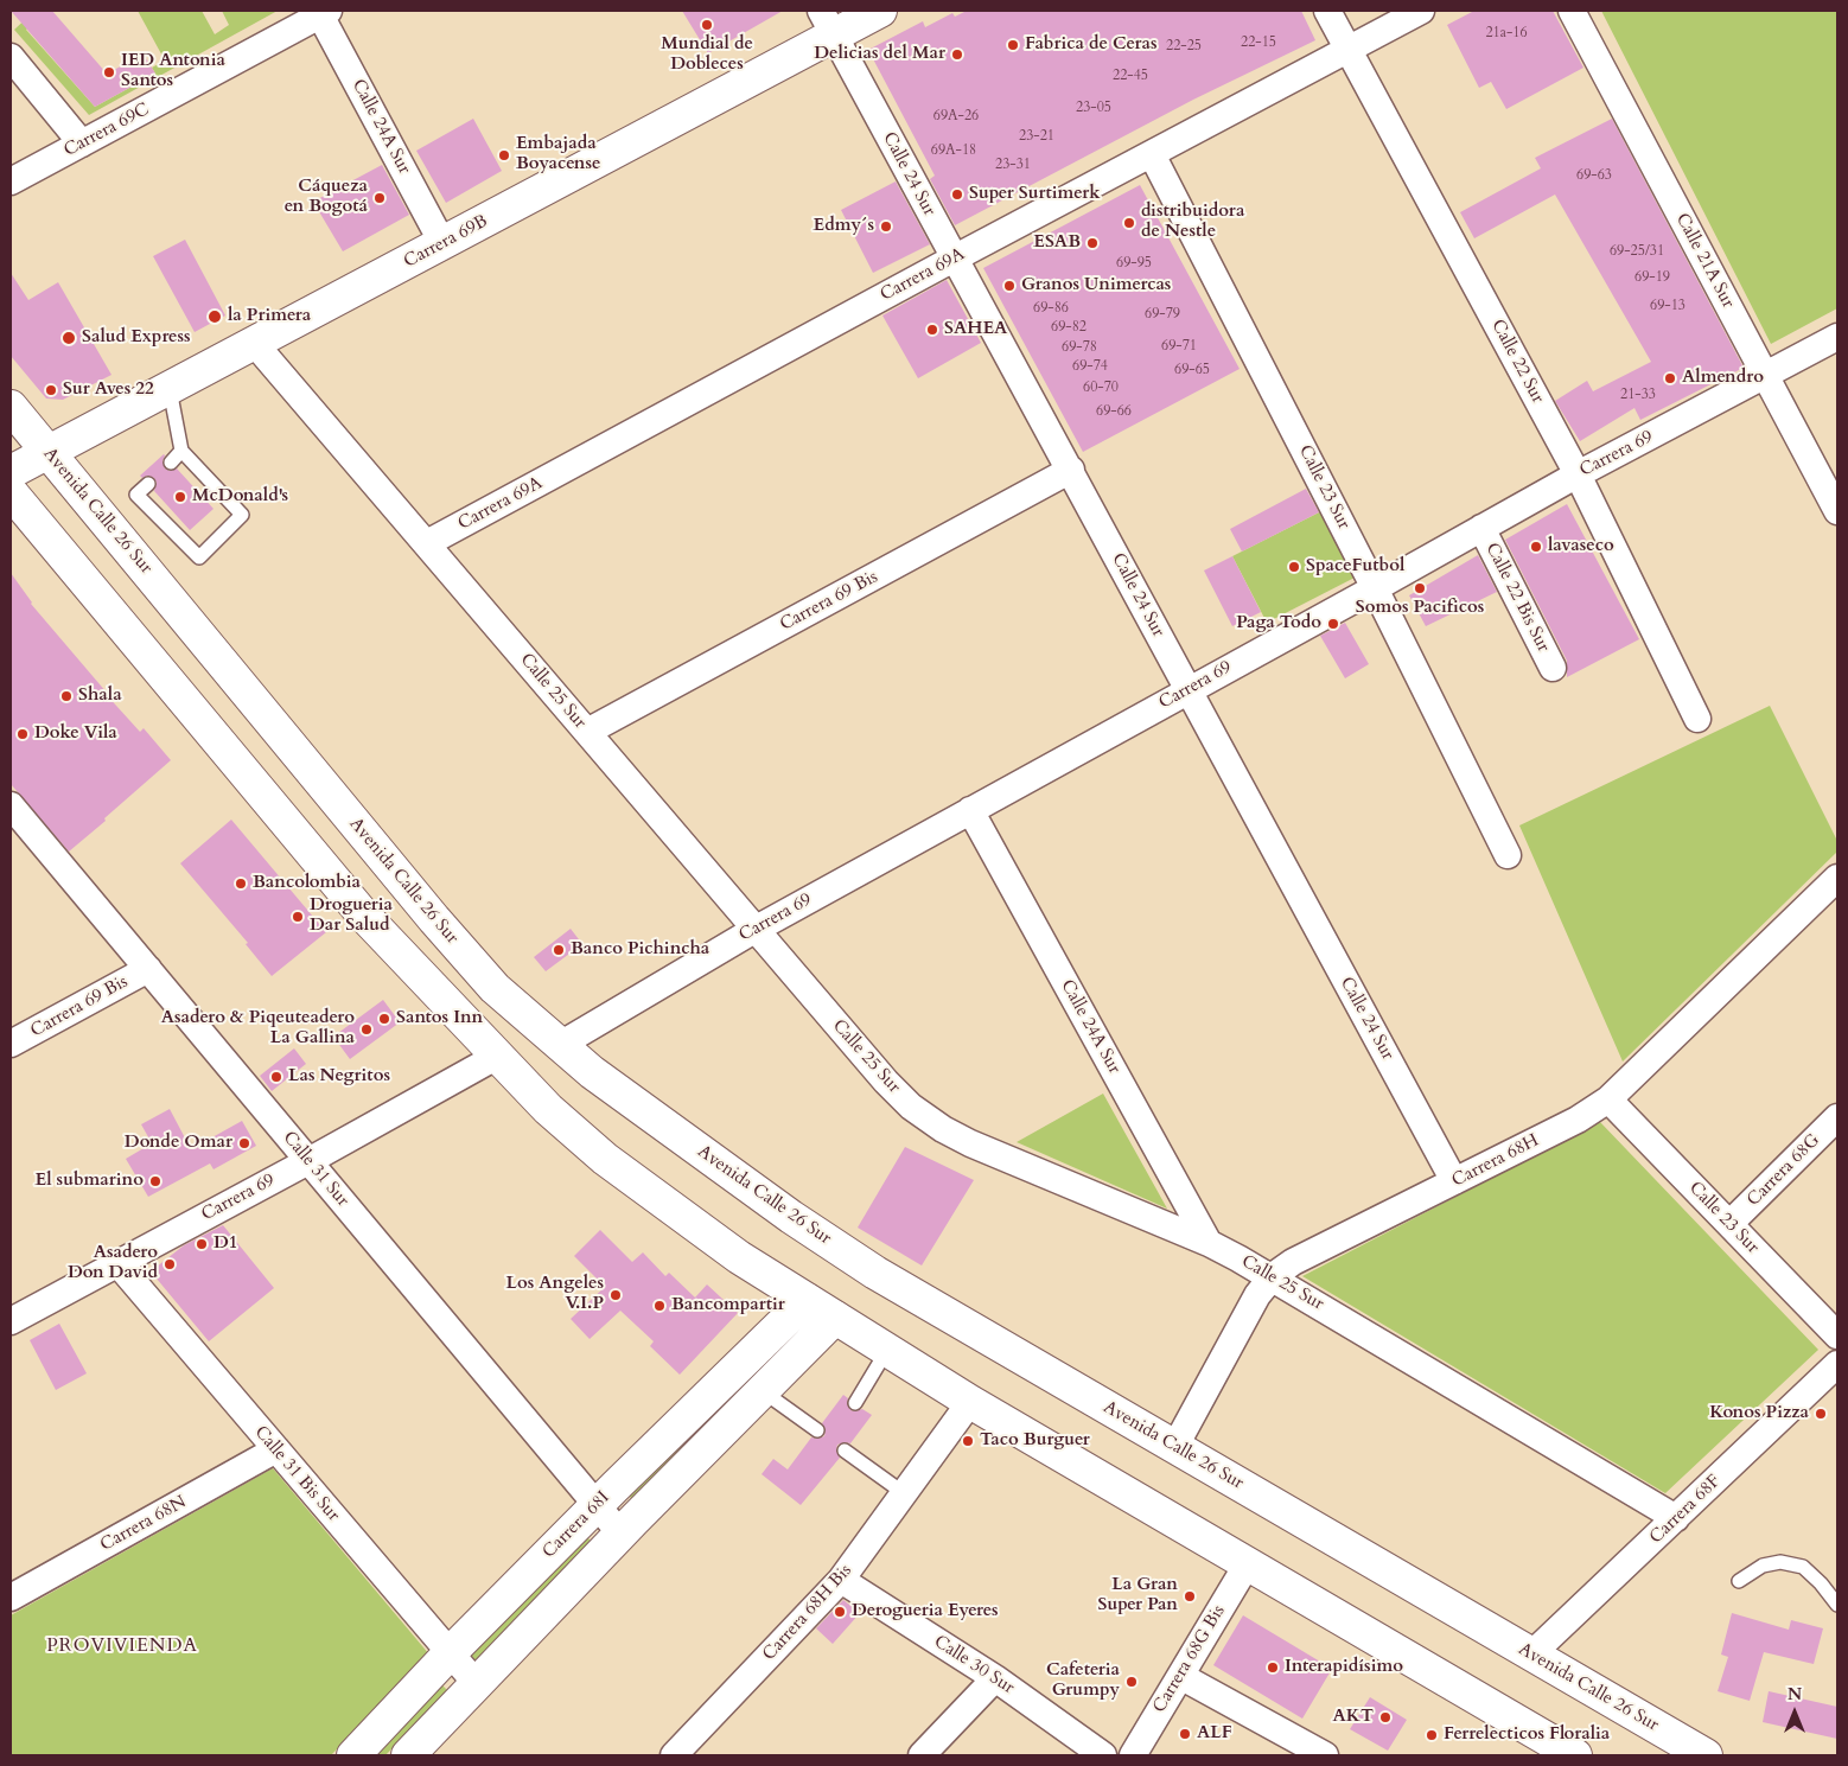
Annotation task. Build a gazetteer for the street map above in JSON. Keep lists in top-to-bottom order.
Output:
{
  "streets": {
    "main road": ["Carrera 69B", "Avenida Calle 26 Sur", "Carrera 68I"],
    "street": [
      "Calle 24A Sur",
      "Carrera 69C",
      "Calle 24 Sur",
      "Calle 21A Sur",
      "Carrera 69A",
      "Calle 22 Sur",
      "Carrera 69",
      "Calle 23 Sur",
      "Calle 22 Bis Sur",
      "Carrera 69 Bis",
      "Calle 25 Sur",
      "Carrera 68H",
      "Calle 31 Sur",
      "Carrera 68G",
      "Calle 31 Bis Sur",
      "Carrera 68F",
      "Carrera 68N",
      "Carrera 68H Bis",
      "Carrera 68G Bis",
      "Calle 30 Sur"
    ]
  },
  "crossings": [
    ["Calle 24A Sur", "Carrera 69C"],
    ["Calle 24A Sur", "Carrera 69B"],
    ["Calle 24A Sur", "Carrera 69"],
    ["Calle 24A Sur", "Calle 25 Sur"],
    ["Calle 24 Sur", "Carrera 69B"],
    ["Calle 24 Sur", "Carrera 69A"],
    ["Calle 24 Sur", "Carrera 69"],
    ["Calle 24 Sur", "Carrera 69 Bis"],
    ["Calle 24 Sur", "Carrera 68H"],
    ["Carrera 69B", "Avenida Calle 26 Sur"],
    ["Carrera 69B", "Calle 25 Sur"],
    ["Calle 21A Sur", "Carrera 69"],
    ["Carrera 69A", "Calle 22 Sur"],
    ["Carrera 69A", "Calle 23 Sur"],
    ["Carrera 69A", "Calle 25 Sur"],
    ["Calle 22 Sur", "Carrera 69"],
    ["Carrera 69", "Calle 23 Sur"],
    ["Carrera 69", "Avenida Calle 26 Sur"],
    ["Carrera 69", "Calle 22 Bis Sur"],
    ["Carrera 69", "Calle 25 Sur"],
    ["Carrera 69", "Calle 31 Sur"],
    ["Carrera 69", "Calle 31 Bis Sur"],
    ["Calle 23 Sur", "Carrera 68H"],
    ["Calle 23 Sur", "Carrera 68G"],
    ["Avenida Calle 26 Sur", "Carrera 68H"],
    ["Avenida Calle 26 Sur", "Carrera 68F"],
    ["Carrera 69 Bis", "Calle 25 Sur"],
    ["Carrera 69 Bis", "Calle 31 Sur"],
    ["Calle 25 Sur", "Carrera 68H"],
    ["Calle 25 Sur", "Carrera 68F"],
    ["Calle 31 Sur", "Carrera 68I"],
    ["Calle 31 Bis Sur", "Carrera 68N"],
    ["Calle 31 Bis Sur", "Carrera 68I"],
    ["Carrera 68H Bis", "Calle 30 Sur"]
  ],
  "districts": ["PROVIVIENDA"],
  "places": [
    "Mundial de Dobleces",
    "Fabrica de Ceras",
    "Delicias del Mar",
    "IED Antonia Santos",
    "Embajada Boyacense",
    "Super Surtimerk",
    "Cáqueza en Bogotá",
    "distribuidora de Nestle",
    "Edmy´s",
    "ESAB",
    "Granos Unimercas",
    "la Primera",
    "SAHEA",
    "Salud Express",
    "Almendro",
    "Sur Aves 22",
    "McDonald's",
    "lavaseco",
    "SpaceFutbol",
    "Somos Pacificos",
    "Paga Todo",
    "Shala",
    "Doke Vila",
    "Bancolombia",
    "Drogueria Dar Salud",
    "Banco Pichincha",
    "Santos Inn",
    "Asadero & Piqeuteadero La Gallina",
    "Las Negritos",
    "Donde Omar",
    "El submarino",
    "D1",
    "Asadero Don David",
    "Los Angeles V.I.P",
    "Bancompartir",
    "Konos Pizza",
    "Taco Burguer",
    "La Gran Super Pan",
    "Derogueria Eyeres",
    "Interapidísimo",
    "Cafeteria Grumpy",
    "AKT",
    "ALF",
    "Ferrelecticos Floralia"
  ],
  "house_numbers": [
    "21a-16",
    "22-15",
    "22-25",
    "22-45",
    "23-05",
    "69A-26",
    "23-21",
    "69A-18",
    "23-31",
    "69-63",
    "69-25/31",
    "69-95",
    "69-19",
    "69-13",
    "69-86",
    "69-79",
    "69-82",
    "69-71",
    "69-78",
    "69-74",
    "69-65",
    "60-70",
    "21-33",
    "69-66"
  ],
  "north": "top"
}
